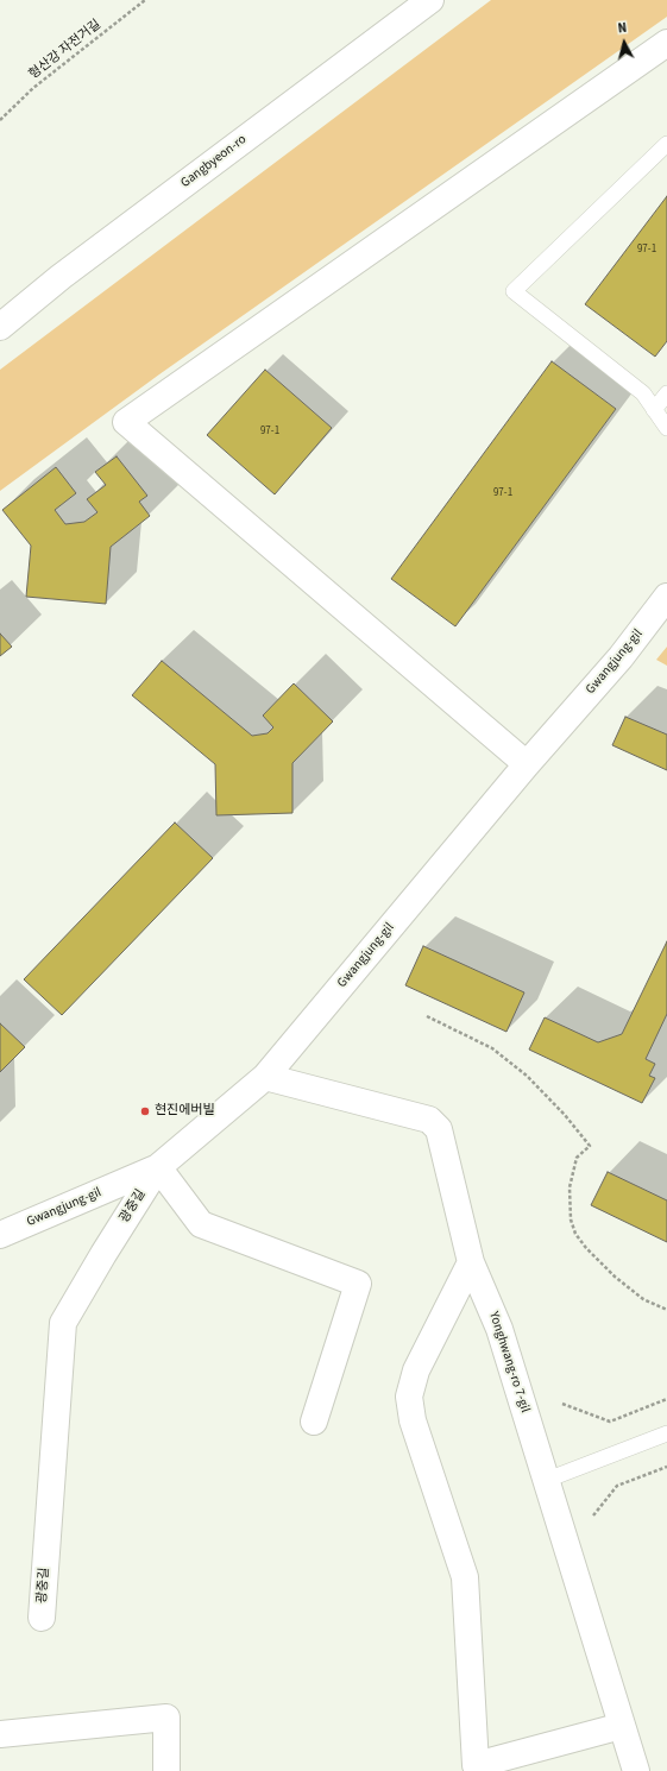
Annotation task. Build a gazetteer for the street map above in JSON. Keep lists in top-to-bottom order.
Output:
{
  "streets": {
    "street": [
      "Gangbyeon-ro",
      "Gwangjung-gil",
      "광중길",
      "Yonghwang-ro 7-gil"
    ],
    "path": ["형산강 자전거길"]
  },
  "crossings": [
    ["Gwangjung-gil", "광중길"],
    ["Gwangjung-gil", "Yonghwang-ro 7-gil"]
  ],
  "places": ["현진에버빌"],
  "house_numbers": ["97-1", "97-1", "97-1"],
  "north": "top"
}
